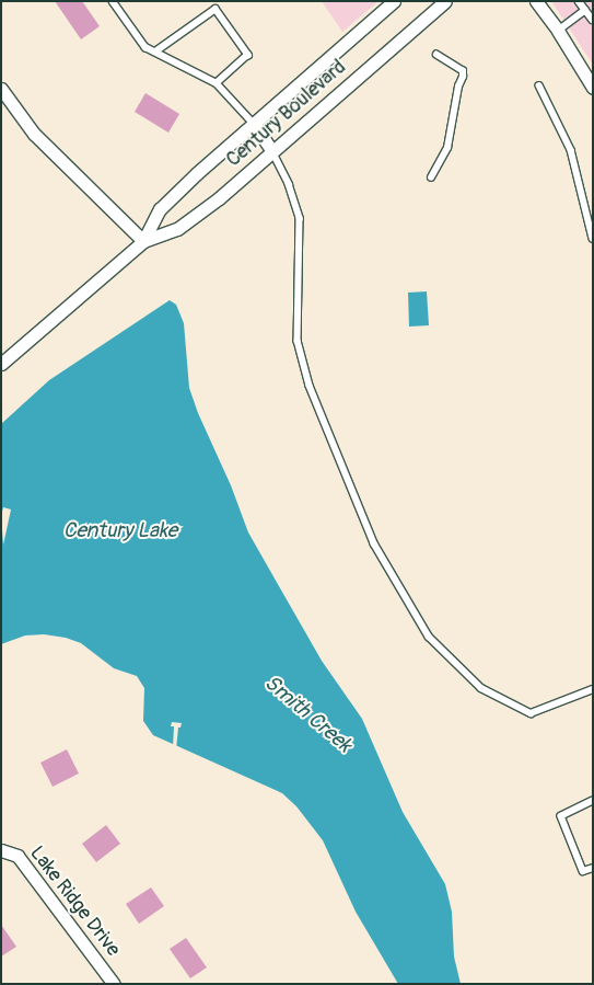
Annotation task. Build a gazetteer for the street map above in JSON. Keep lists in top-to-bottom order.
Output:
{
  "streets": {
    "street": ["Century Boulevard", "Lake Ridge Drive"]
  },
  "water": ["Century Lake", "Smith Creek"]
}
